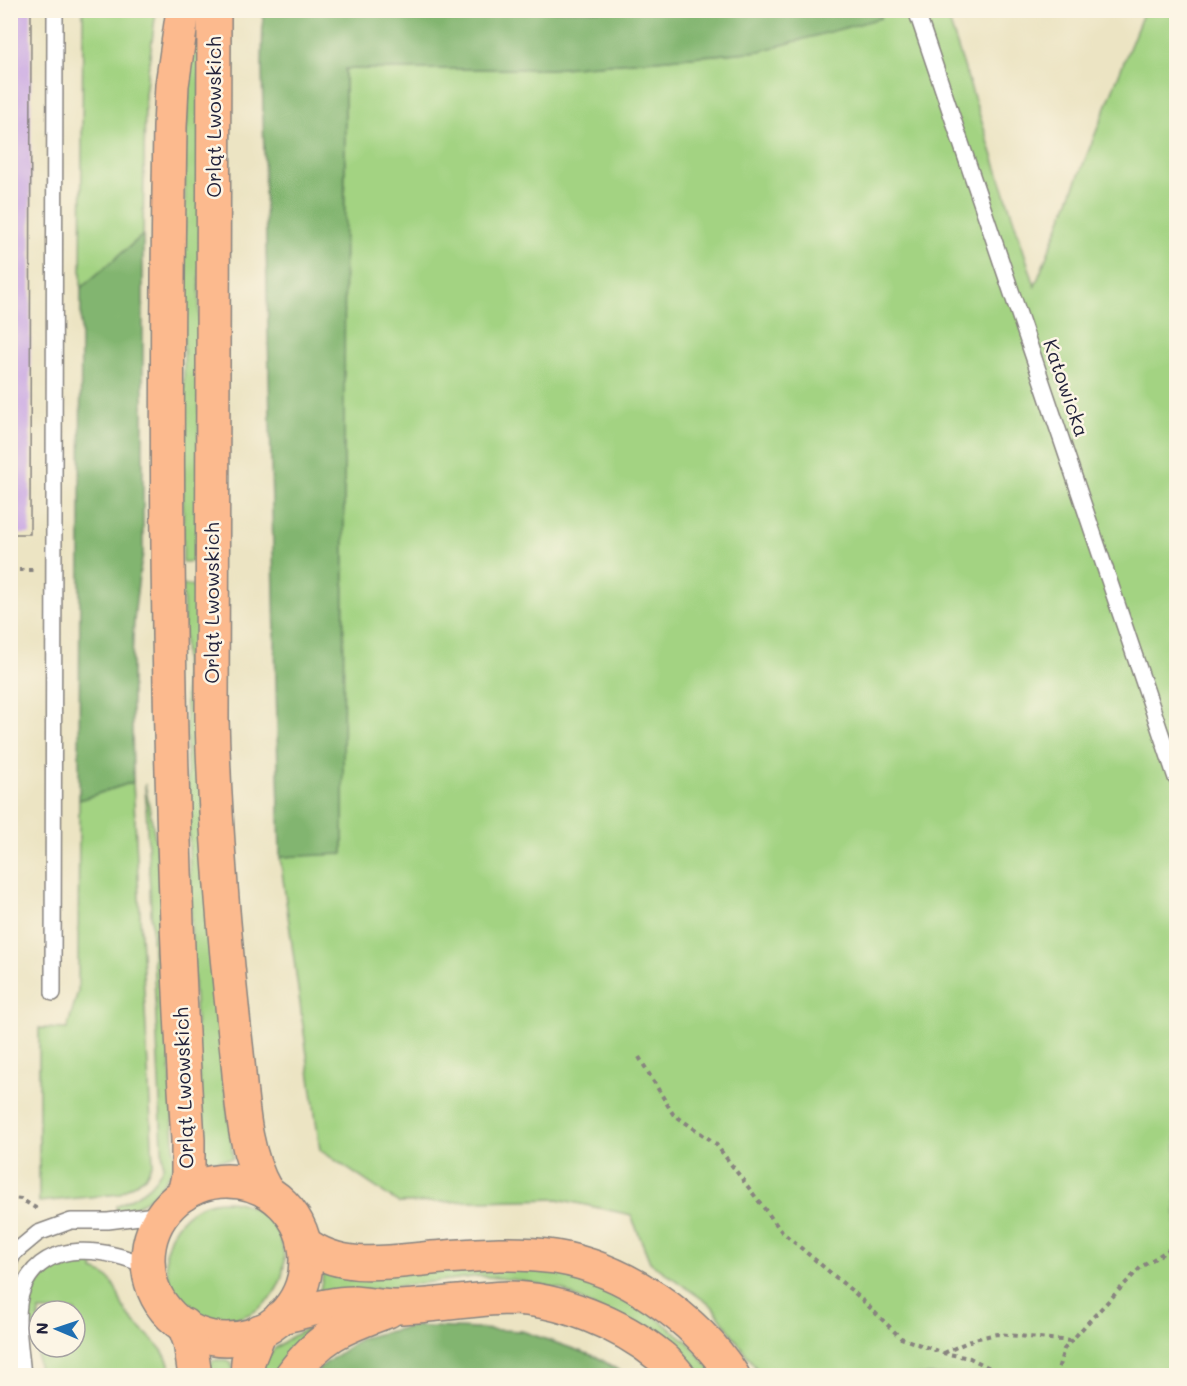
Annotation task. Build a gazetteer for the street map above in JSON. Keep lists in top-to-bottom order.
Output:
{
  "streets": {
    "main road": ["Orląt Lwowskich"],
    "lane": ["Katowicka"]
  },
  "north": "left"
}
